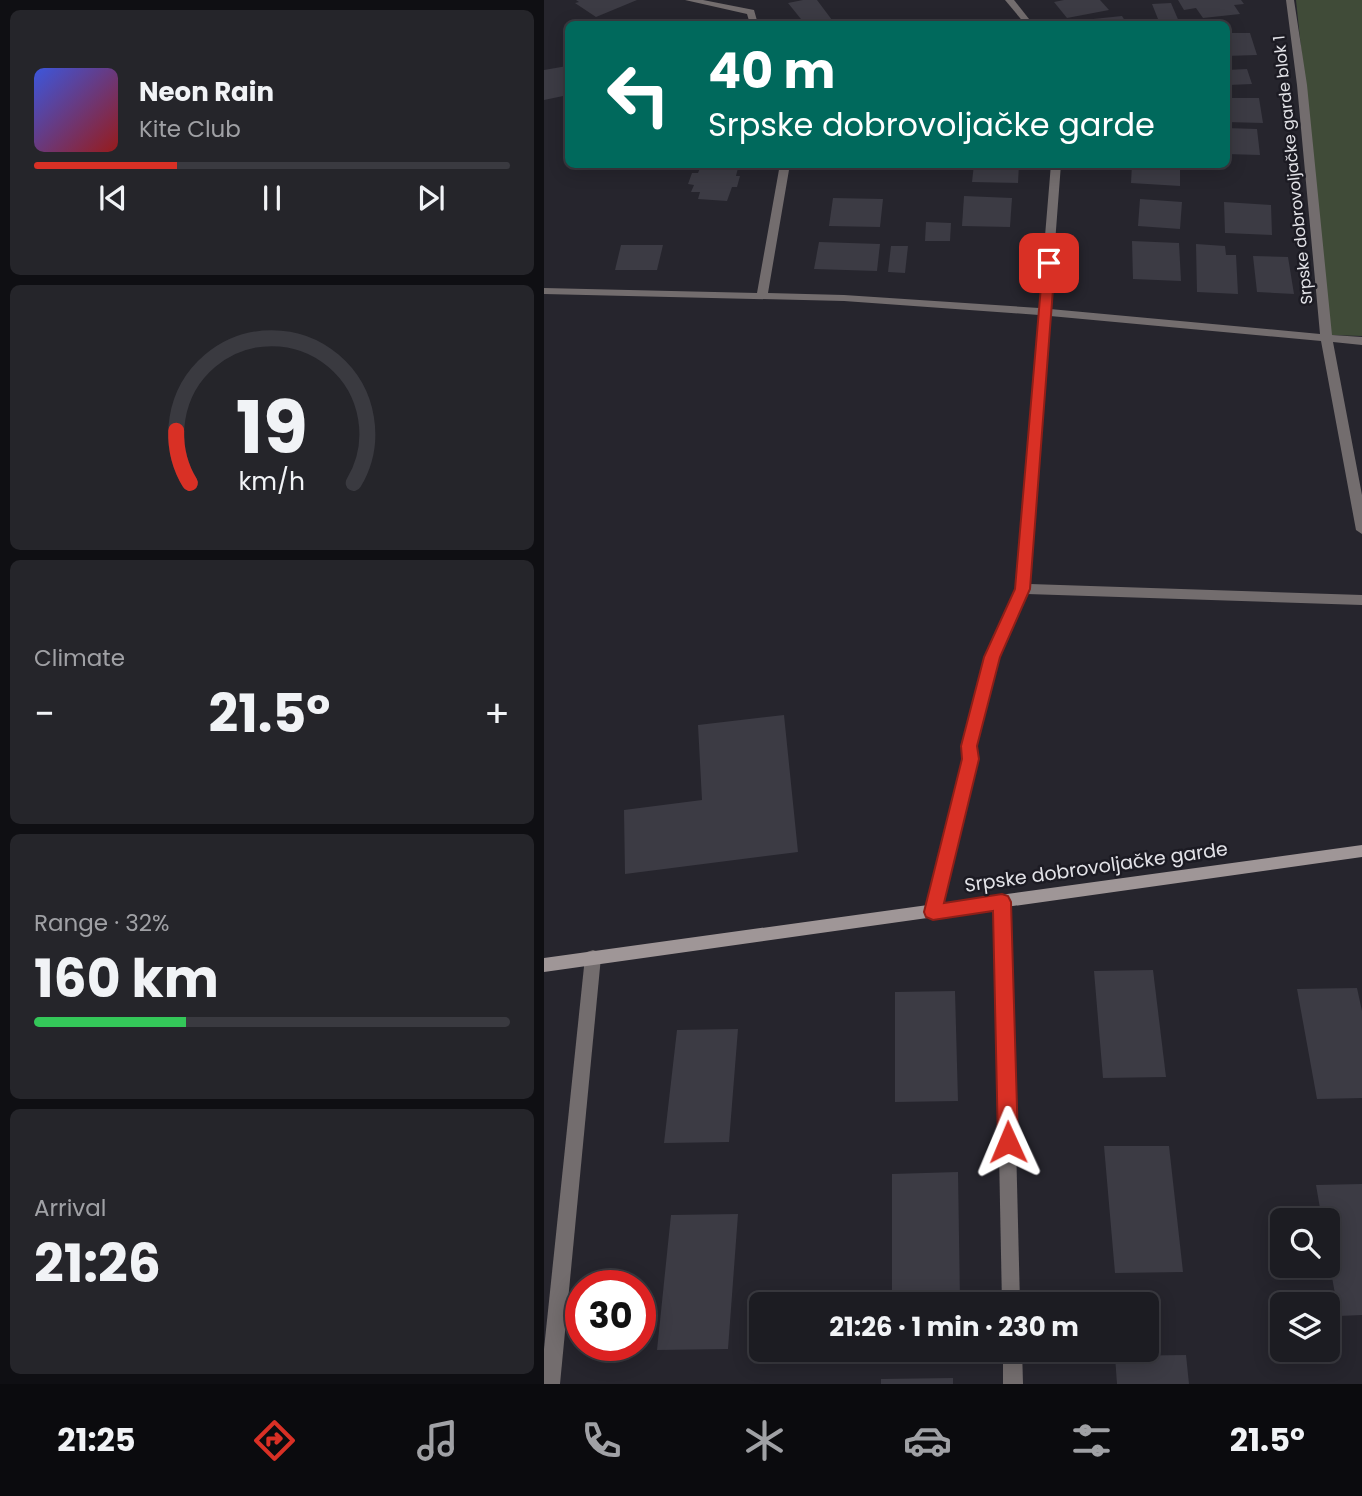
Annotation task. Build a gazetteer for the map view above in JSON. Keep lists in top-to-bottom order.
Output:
{
  "streets": {
    "main road": ["Srpske dobrovoljačke garde"],
    "street": ["Srpske dobrovoljačke garde blok 1"]
  },
  "page": {
    "turn": ["40 m", "Srpske dobrovoljačke garde"],
    "song": ["Neon Rain", "Kite Club"],
    "tile": [
      "Climate",
      ["Range · 32%", "160 km"],
      ["Arrival", "21:26"]
    ],
    "heat": ["−", "21.5°", "+"],
    "limit": "30",
    "trip": "21:26 · 1 min · 230 m",
    "tabs": ["21:25", "21.5°"],
    "gauge": ["19", "km/h"]
  }
}
